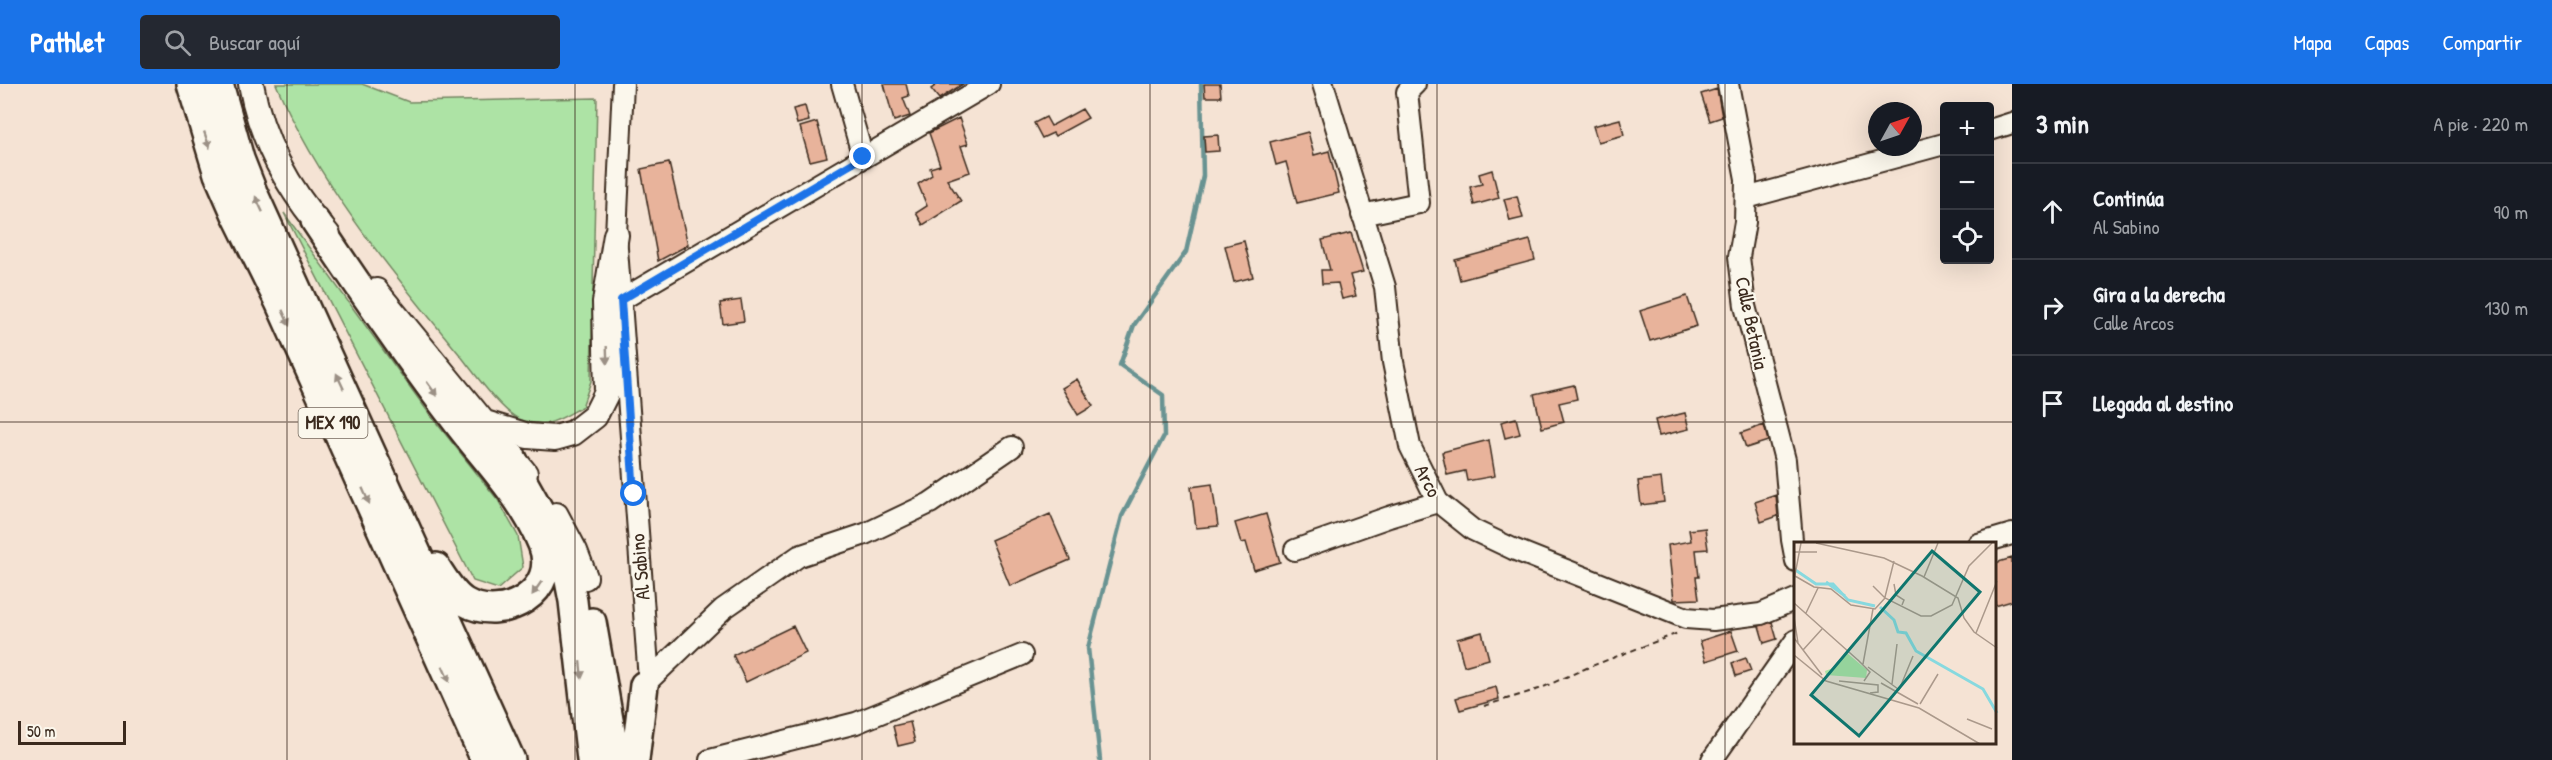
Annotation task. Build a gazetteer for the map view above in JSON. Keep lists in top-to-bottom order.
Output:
{
  "streets": {
    "highway": ["MEX 190"],
    "street": ["Calle Betania", "Arco", "Al Sabino"]
  },
  "scale_bar": "50 m",
  "north": "top right",
  "page": {
    "header": "Pathlet",
    "search": "Buscar aquí",
    "nav": ["Mapa", "Capas", "Compartir"],
    "heading": ["3 min", "A pie · 220 m"],
    "map_buttons": ["+", "−"],
    "list": [
      ["Continúa", "Al Sabino", "90 m"],
      ["Gira a la derecha", "Calle Arcos", "130 m"],
      "Llegada al destino"
    ],
    "scale": "50 m"
  }
}
